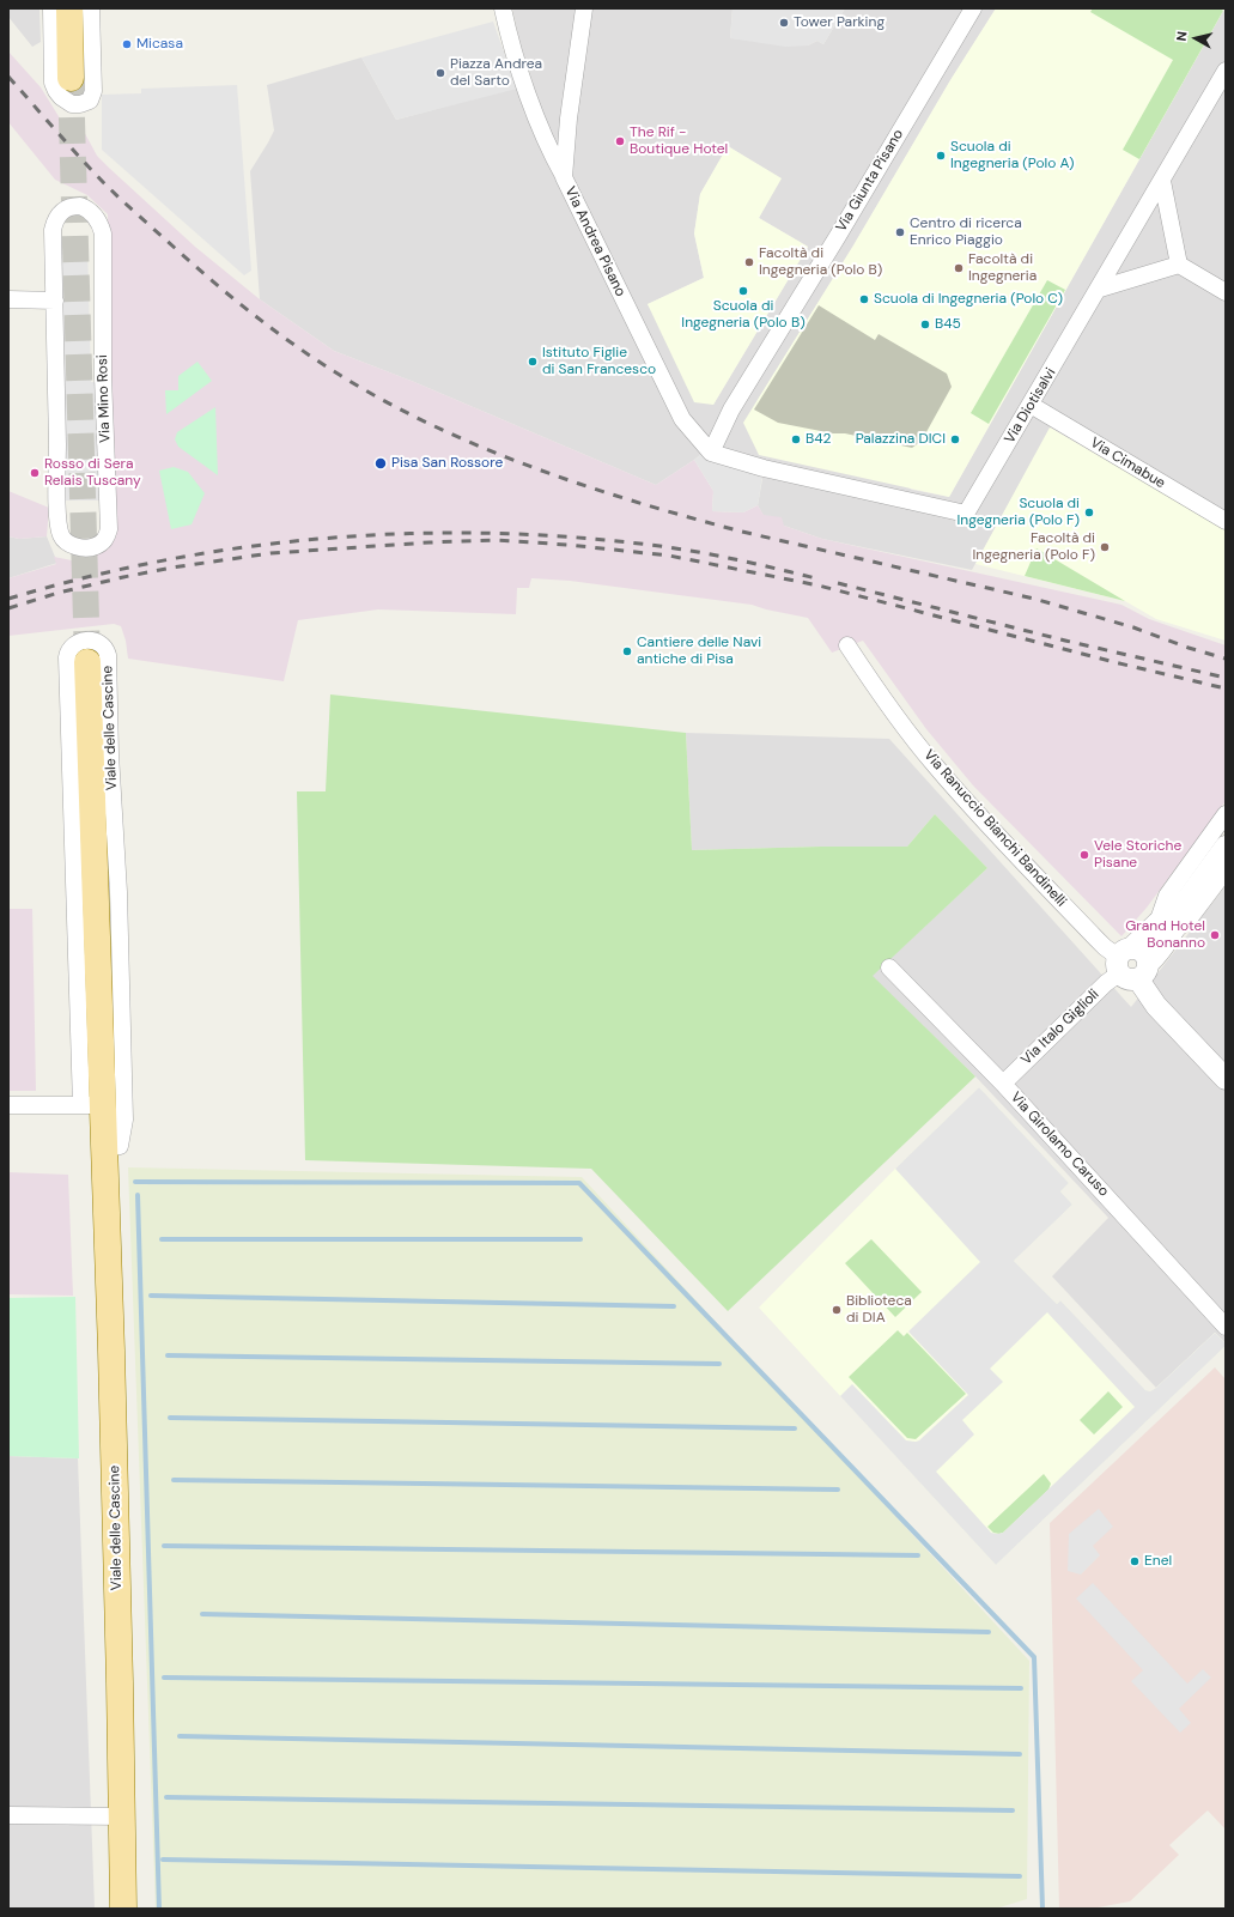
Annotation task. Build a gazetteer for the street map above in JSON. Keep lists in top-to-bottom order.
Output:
{
  "streets": {
    "main road": ["Viale delle Cascine"],
    "street": [
      "Via Giunta Pisano",
      "Via Andrea Pisano",
      "Via Mino Rosi",
      "Via Diotisalvi",
      "Via Cimabue",
      "Via Ranuccio Bianchi Bandinelli",
      "Via Italo Giglioli",
      "Via Girolamo Caruso"
    ]
  },
  "crossings": [
    ["Via Giunta Pisano", "Via Andrea Pisano"],
    ["Via Giunta Pisano", "Via Diotisalvi"],
    ["Via Andrea Pisano", "Via Diotisalvi"],
    ["Via Diotisalvi", "Via Cimabue"],
    ["Via Ranuccio Bianchi Bandinelli", "Via Italo Giglioli"],
    ["Via Italo Giglioli", "Via Girolamo Caruso"]
  ],
  "places": [
    "Tower Parking",
    "Micasa",
    "Piazza Andrea del Sarto",
    "The Rif - Boutique Hotel",
    "Scuola di Ingegneria (Polo A)",
    "Centro di ricerca Enrico Piaggio",
    "Facoltà di Ingegneria (Polo B)",
    "Facoltà di Ingegneria",
    "Scuola di Ingegneria (Polo B)",
    "Scuola di Ingegneria (Polo C)",
    "B45",
    "Istituto Figlie di San Francesco",
    "B42",
    "Palazzina DICI",
    "Pisa San Rossore",
    "Rosso di Sera Relais Tuscany",
    "Scuola di Ingegneria (Polo F)",
    "Facoltà di Ingegneria (Polo F)",
    "Cantiere delle Navi antiche di Pisa",
    "Vele Storiche Pisane",
    "Grand Hotel Bonanno",
    "Biblioteca di DIA",
    "Enel"
  ],
  "north": "left"
}
